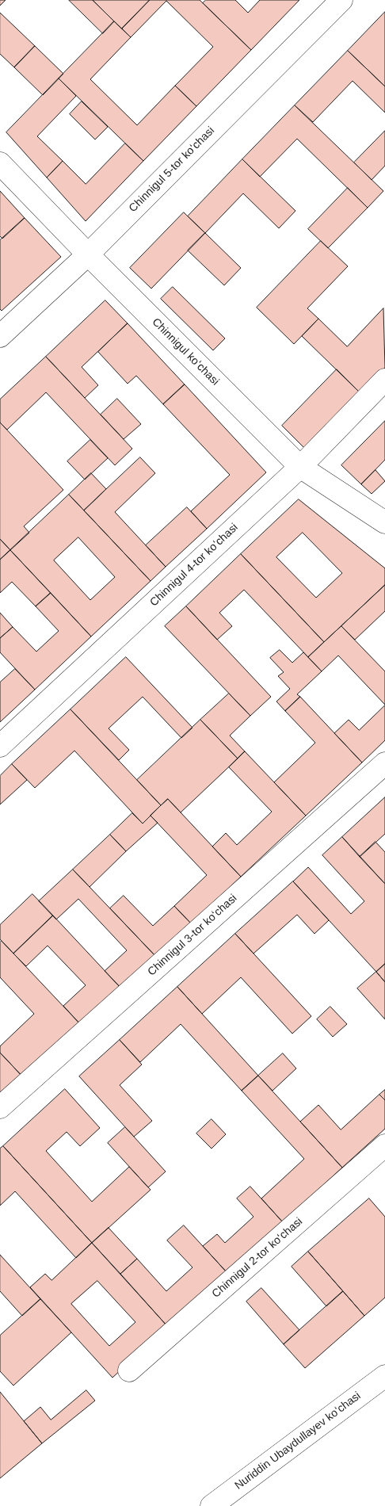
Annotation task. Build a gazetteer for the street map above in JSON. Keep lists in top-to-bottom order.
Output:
{
  "streets": {
    "street": [
      "Chinnigul 5-tor koʻchasi",
      "Chinnigul koʻchasi",
      "Chinnigul 4-tor koʻchasi",
      "Chinnigul 3-tor koʻchasi",
      "Chinnigul 2-tor koʻchasi",
      "Nuriddin Ubaydullayev koʻchasi"
    ]
  },
  "crossings": [
    ["Chinnigul 5-tor koʻchasi", "Chinnigul koʻchasi"],
    ["Chinnigul koʻchasi", "Chinnigul 4-tor koʻchasi"]
  ]
}
